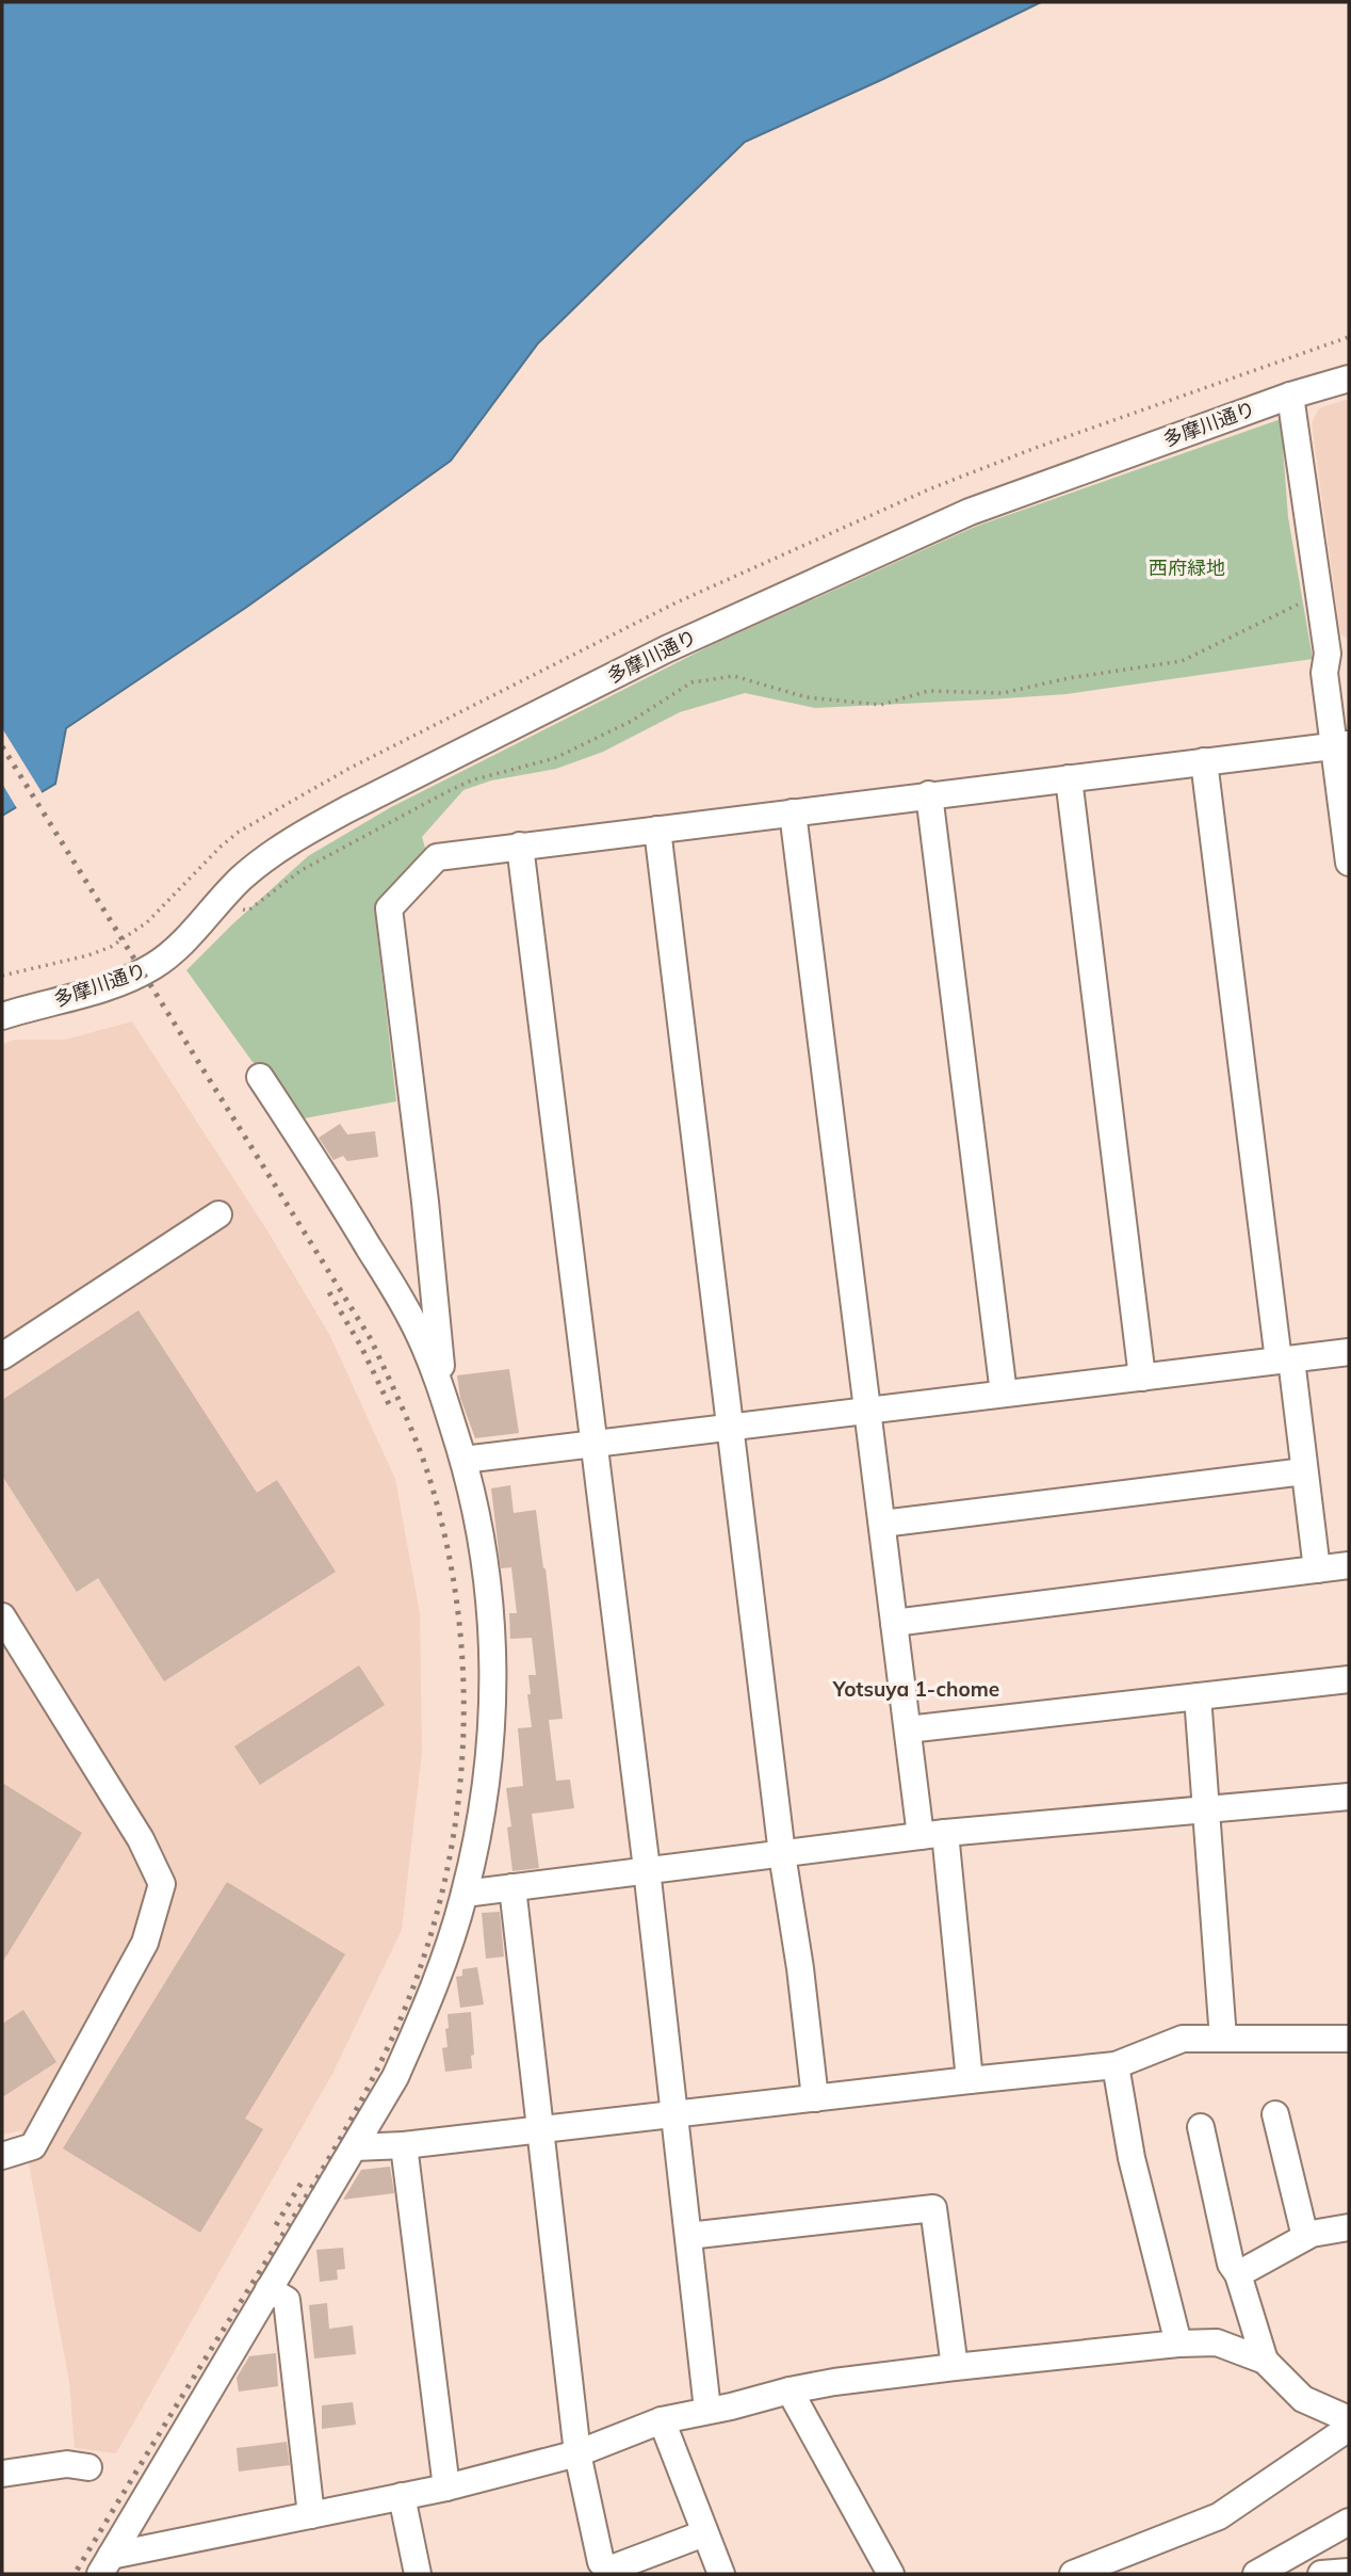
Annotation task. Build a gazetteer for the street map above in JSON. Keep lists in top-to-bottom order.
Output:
{
  "streets": {
    "street": ["多摩川通り"]
  },
  "districts": ["Yotsuya 1-chome"],
  "parks": ["西府緑地"]
}
